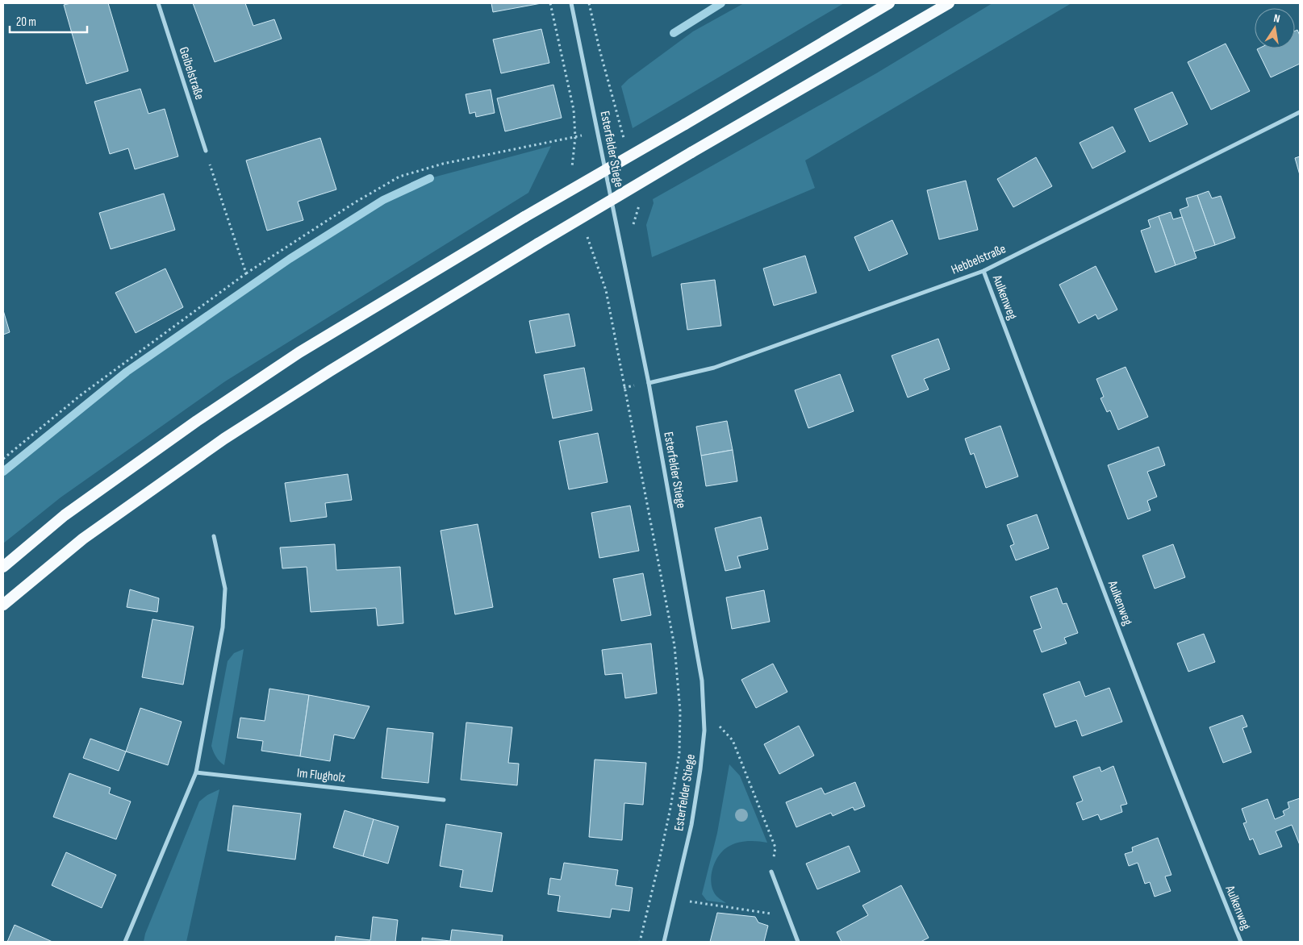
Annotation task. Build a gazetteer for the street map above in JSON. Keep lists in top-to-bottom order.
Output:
{
  "streets": {
    "street": [
      "Geibelstraße",
      "Esterfelder Stiege",
      "Hebbelstraße",
      "Aulkenweg",
      "Im Flugholz"
    ]
  },
  "crossings": [
    ["Esterfelder Stiege", "Hebbelstraße"],
    ["Hebbelstraße", "Aulkenweg"]
  ],
  "scale_bar": "20 m",
  "north": "top"
}
